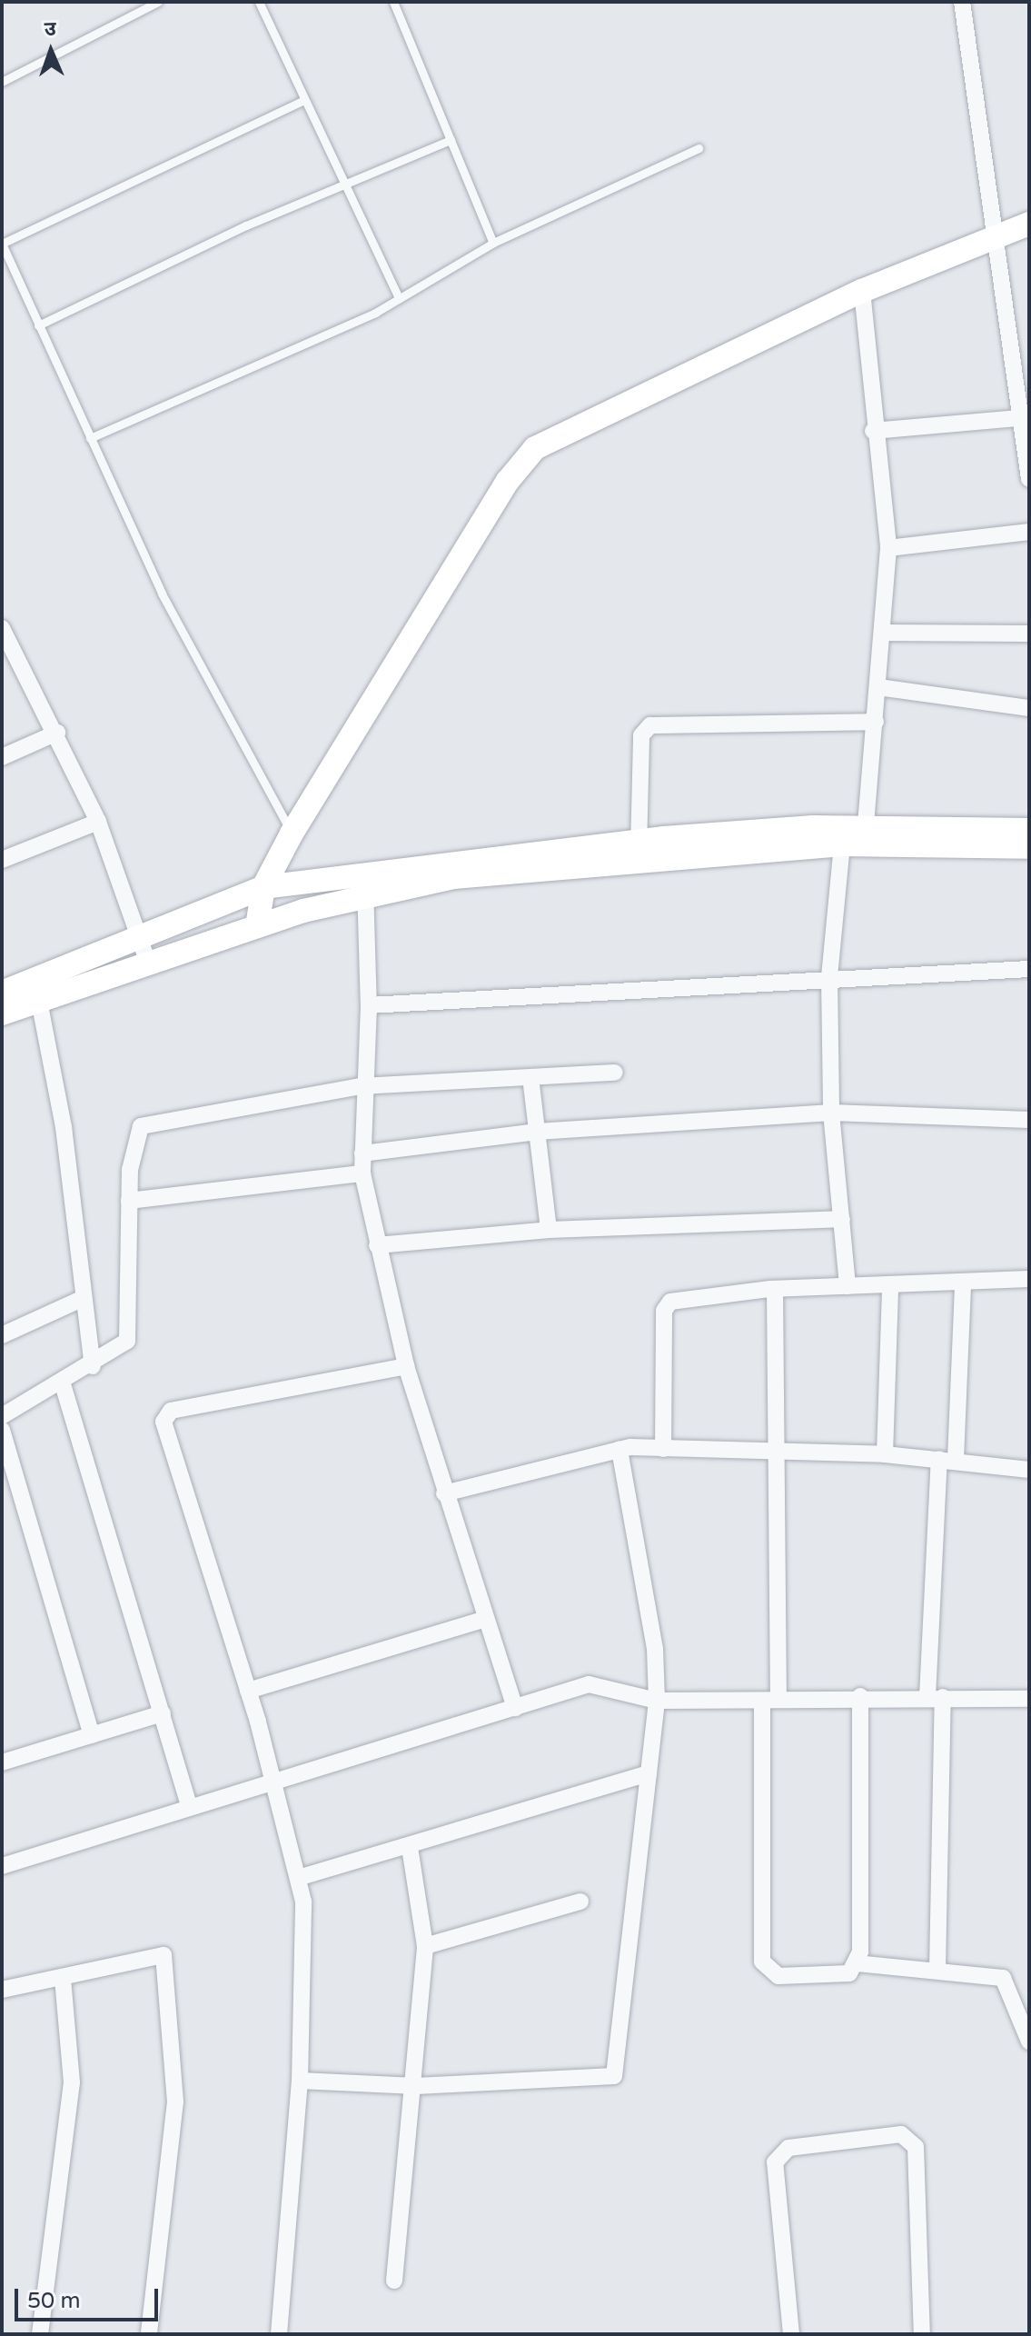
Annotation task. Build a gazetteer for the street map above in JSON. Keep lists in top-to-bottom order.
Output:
{
  "scale_bar": "50 m",
  "north": "top"
}
